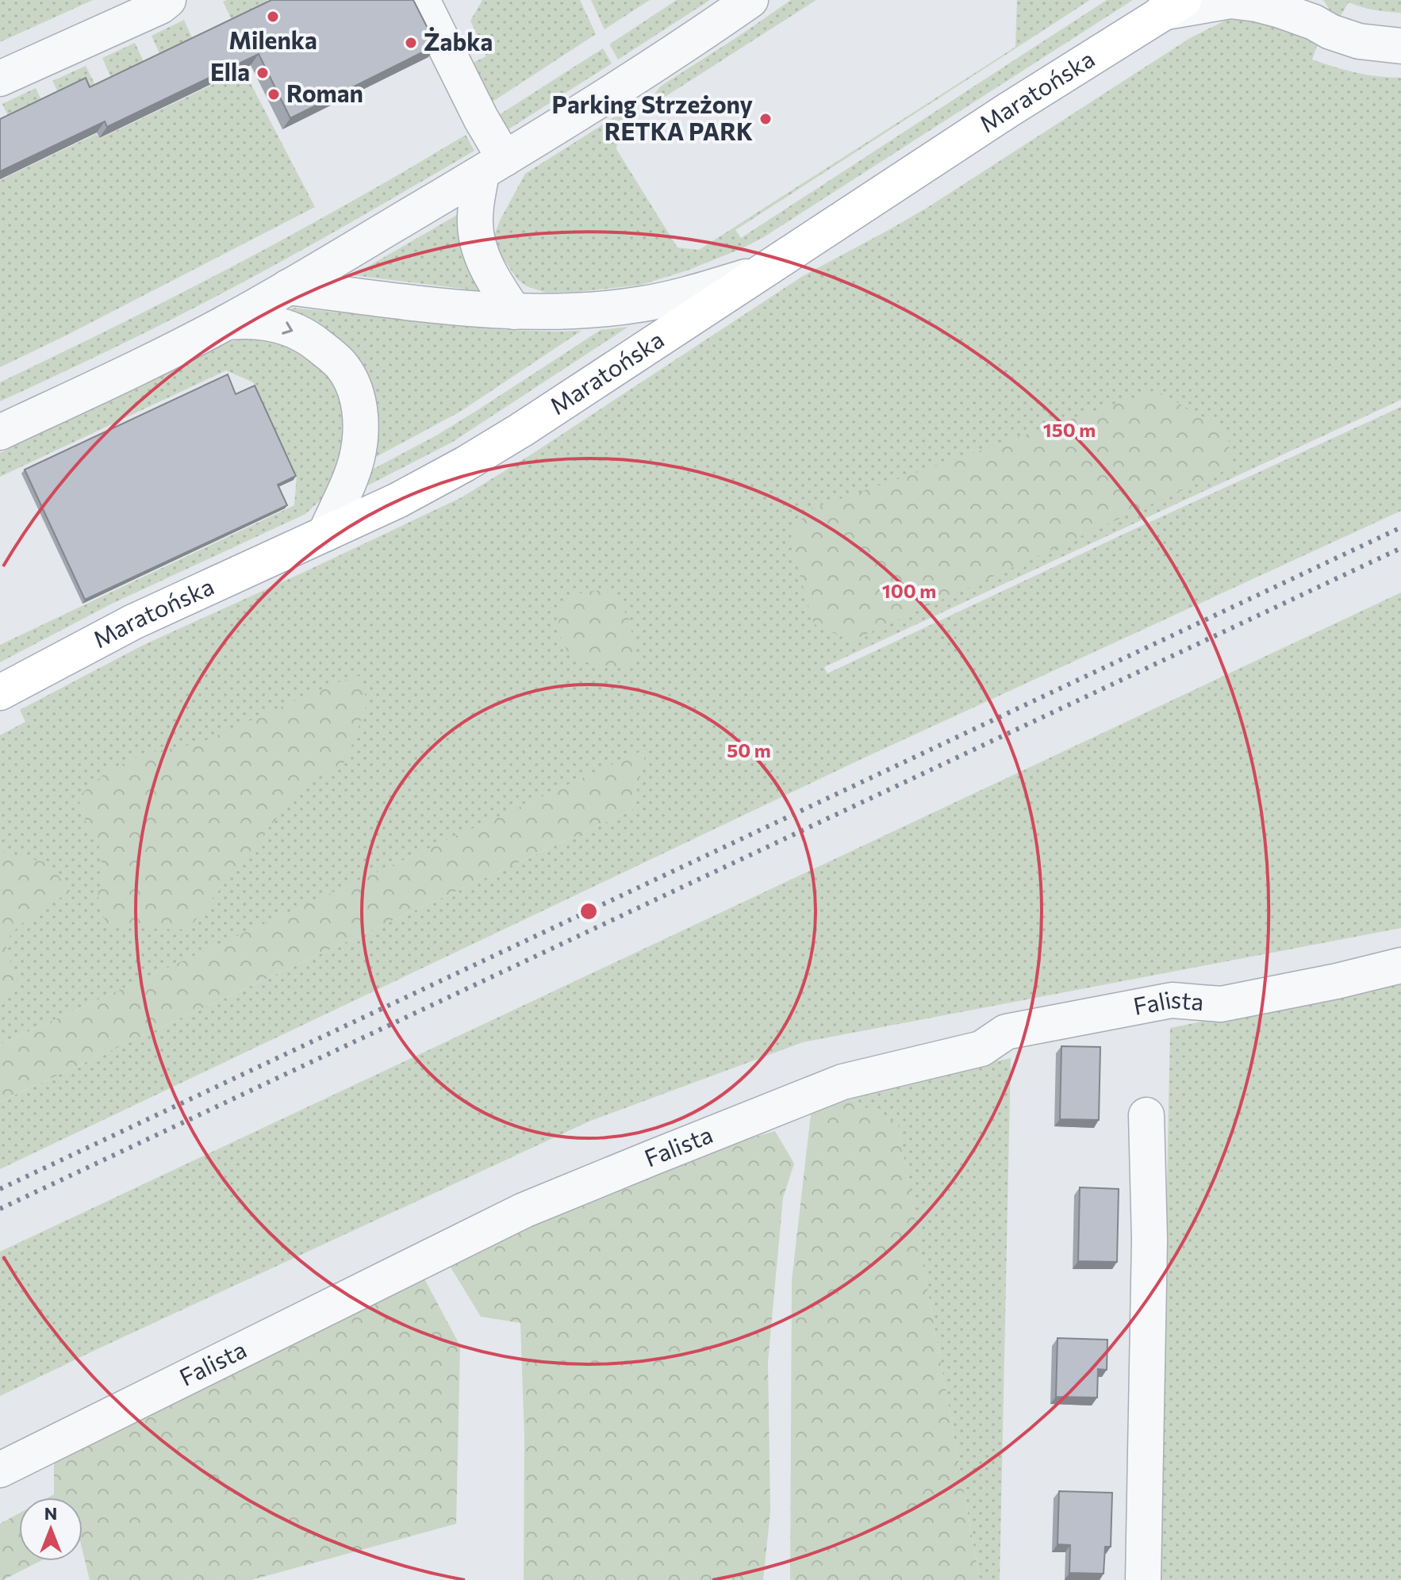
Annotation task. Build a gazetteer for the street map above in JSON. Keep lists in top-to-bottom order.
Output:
{
  "streets": {
    "main road": ["Maratońska"],
    "street": ["Falista"]
  },
  "places": [
    "Milenka",
    "Żabka",
    "Ella",
    "Roman",
    "Parking Strzeżony RETKA PARK"
  ],
  "north": "top",
  "rings": ["150 m", "100 m", "50 m"]
}
